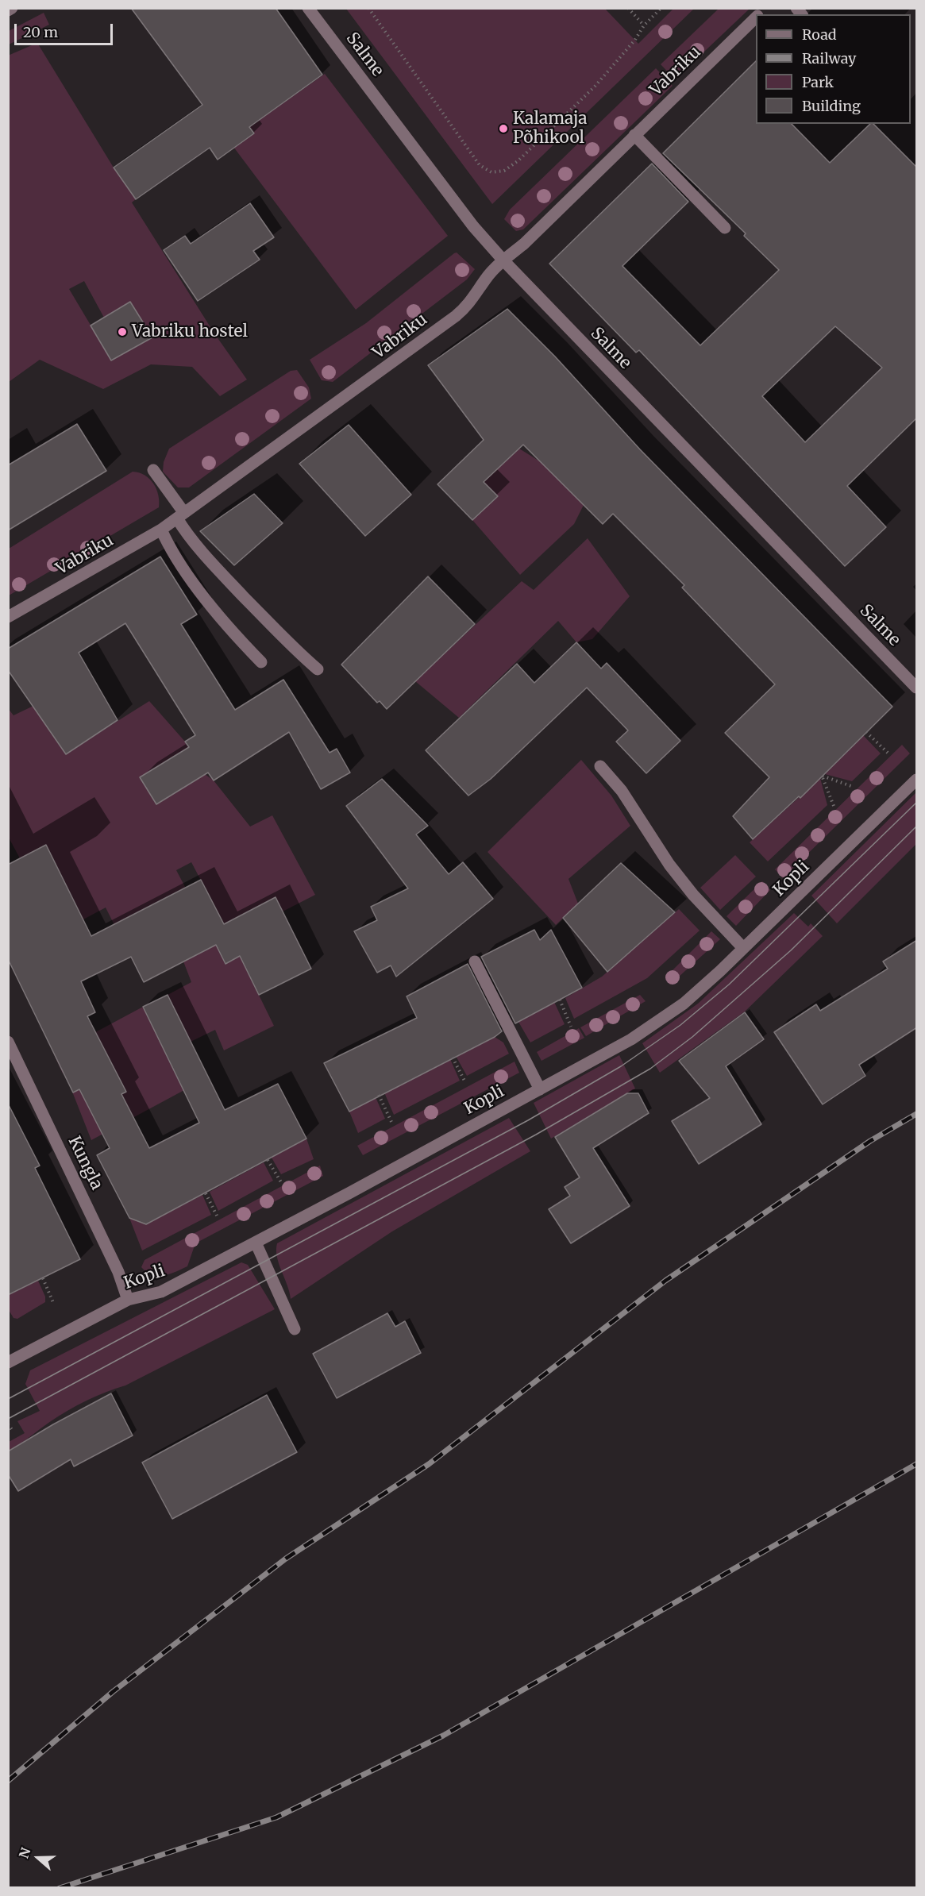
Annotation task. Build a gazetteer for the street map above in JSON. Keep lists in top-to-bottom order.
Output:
{
  "streets": {
    "street": [
      "Salme",
      "Vabriku",
      "Kopli",
      "Kungla"
    ]
  },
  "crossings": [
    ["Salme", "Vabriku"],
    ["Kopli", "Kungla"]
  ],
  "places": ["Kalamaja Põhikool", "Vabriku hostel"],
  "legend": [
    "Road",
    "Railway",
    "Park",
    "Building"
  ],
  "scale_bar": "20 m",
  "north": "left"
}
